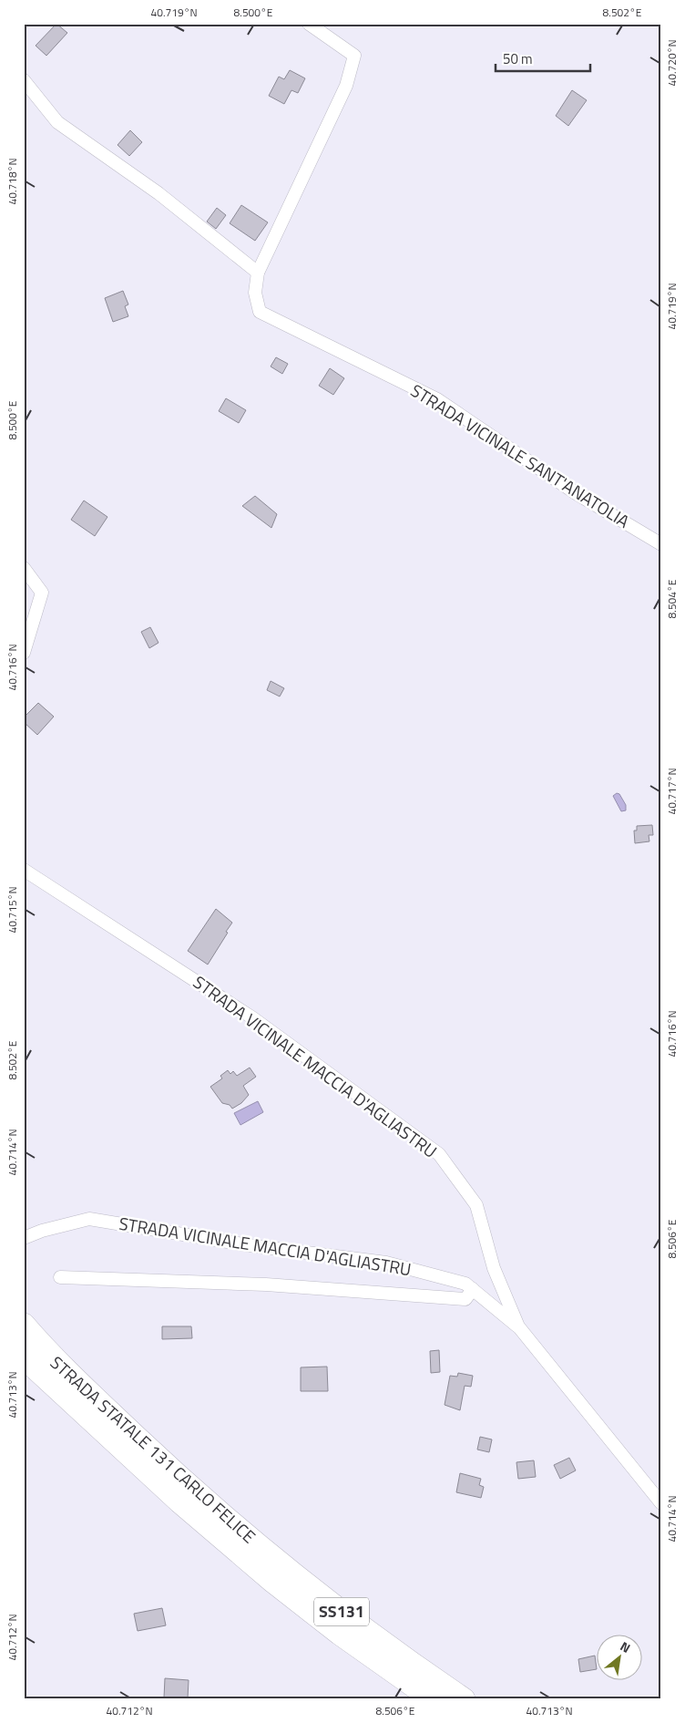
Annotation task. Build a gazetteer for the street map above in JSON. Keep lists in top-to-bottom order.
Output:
{
  "streets": {
    "highway": ["STRADA STATALE 131 CARLO FELICE", "SS131"],
    "street": ["STRADA VICINALE SANT'ANATOLIA", "STRADA VICINALE MACCIA D'AGLIASTRU"]
  },
  "scale_bar": "50 m",
  "north": "top right",
  "coordinates": [
    "40.719°N",
    "8.500°E",
    "8.502°E",
    "40.720°N",
    "40.718°N",
    "8.504°E",
    "40.716°N",
    "40.717°N",
    "40.715°N",
    "40.714°N",
    "8.506°E",
    "40.713°N",
    "40.712°N"
  ]
}
